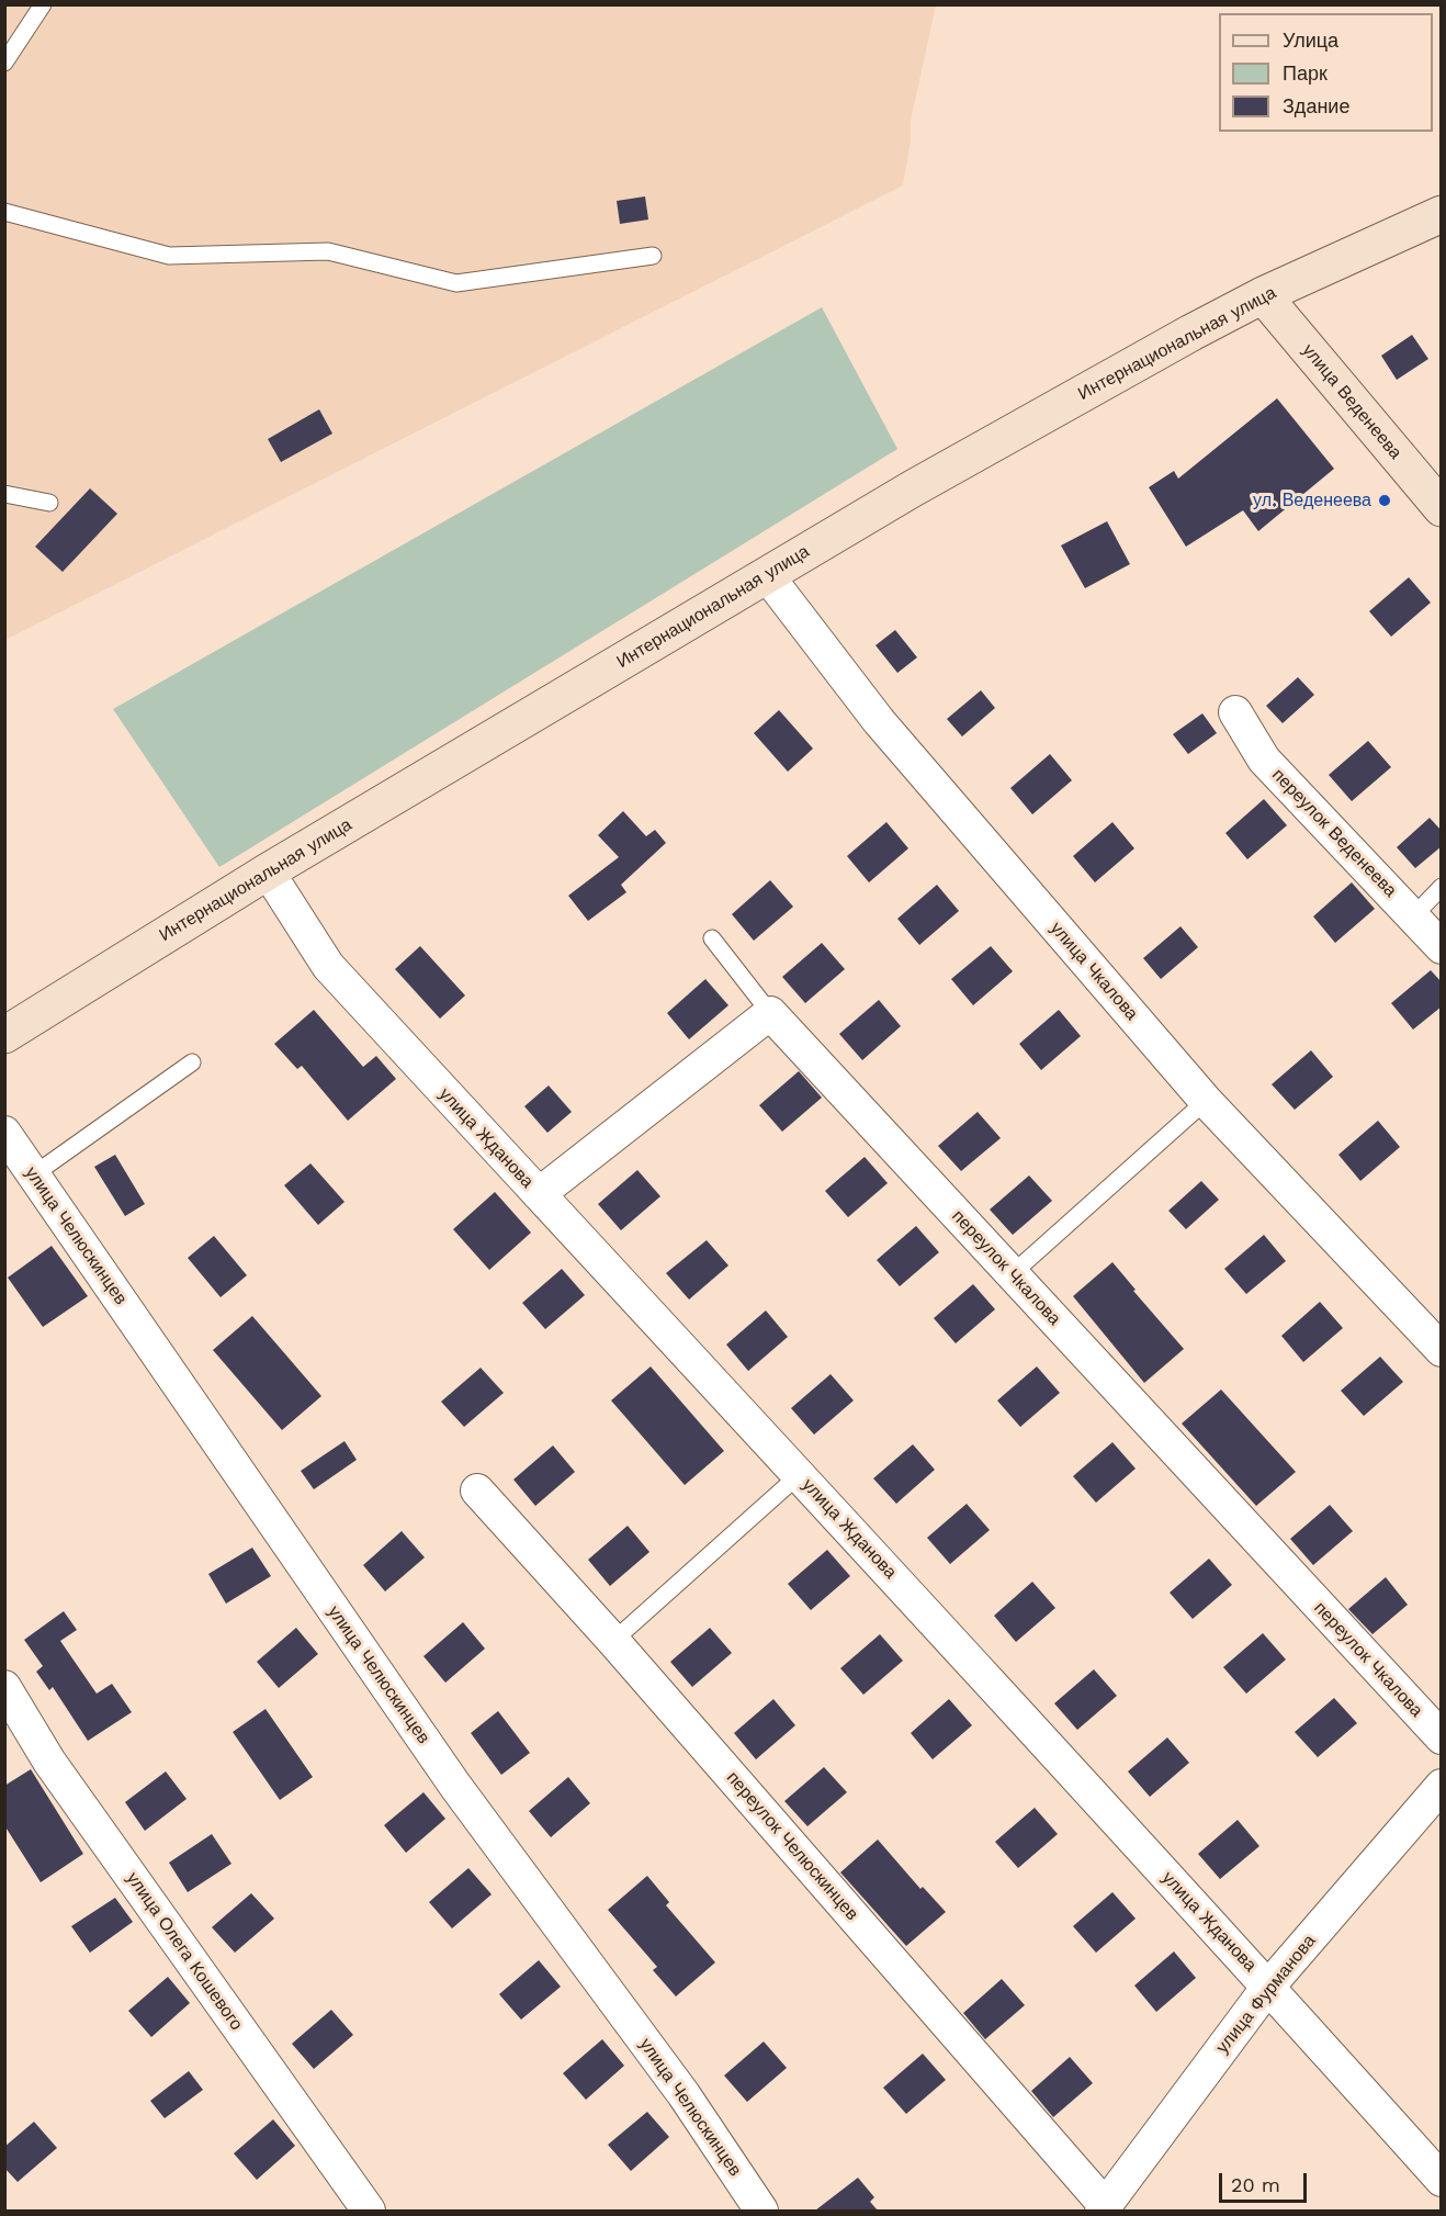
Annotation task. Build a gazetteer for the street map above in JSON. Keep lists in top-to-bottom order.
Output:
{
  "streets": {
    "street": [
      "Интернациональная улица",
      "улица Веденеева",
      "переулок Веденеева",
      "улица Чкалова",
      "улица Жданова",
      "улица Челюскинцев",
      "переулок Чкалова",
      "переулок Челюскинцев",
      "улица Олега Кошевого",
      "улица Фурманова"
    ]
  },
  "crossings": [
    ["Интернациональная улица", "улица Веденеева"],
    ["Интернациональная улица", "улица Чкалова"],
    ["Интернациональная улица", "улица Жданова"],
    ["улица Жданова", "улица Фурманова"],
    ["переулок Челюскинцев", "улица Фурманова"]
  ],
  "places": ["ул. Веденеева"],
  "legend": ["Улица", "Парк", "Здание"],
  "scale_bar": "20 m"
}
